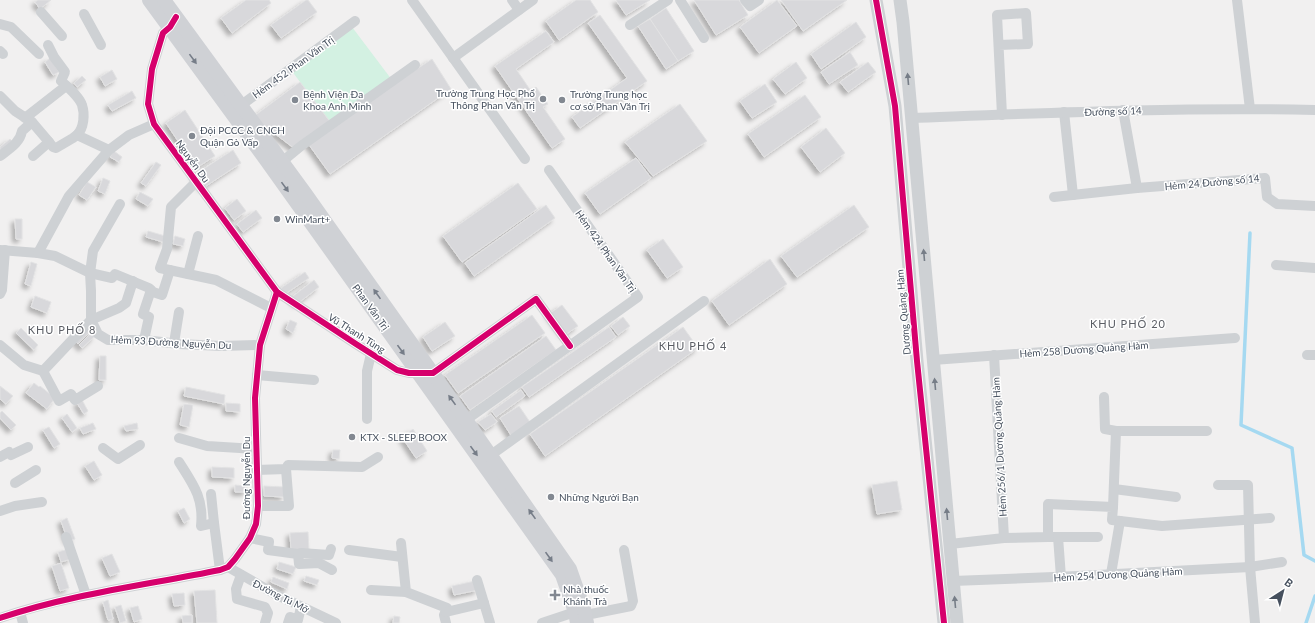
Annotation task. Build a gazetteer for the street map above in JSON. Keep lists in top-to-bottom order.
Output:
{
  "streets": {
    "main road": ["Phan Văn Trị"],
    "street": [
      "Hẻm 452 Phan Văn Trị",
      "Đường số 14",
      "Nguyễn Du",
      "Hẻm 24 Đường số 14",
      "Hẻm 424 Phan Văn Trị",
      "Dương Quảng Hàm",
      "Vũ Thanh Tùng",
      "Hẻm 93 Đường Nguyễn Du",
      "Hẻm 258 Dương Quảng Hàm",
      "Hẻm 256/1 Dương Quảng Hàm",
      "Đường Nguyễn Du",
      "Hẻm 254 Dương Quảng Hàm",
      "Đường Tú Mỡ"
    ]
  },
  "crossings": [
    ["Hẻm 452 Phan Văn Trị", "Phan Văn Trị"],
    ["Nguyễn Du", "Phan Văn Trị"],
    ["Nguyễn Du", "Vũ Thanh Tùng"],
    ["Nguyễn Du", "Đường Nguyễn Du"],
    ["Hẻm 424 Phan Văn Trị", "Phan Văn Trị"],
    ["Phan Văn Trị", "Vũ Thanh Tùng"],
    ["Vũ Thanh Tùng", "Đường Nguyễn Du"],
    ["Hẻm 93 Đường Nguyễn Du", "Đường Nguyễn Du"],
    ["Hẻm 258 Dương Quảng Hàm", "Hẻm 256/1 Dương Quảng Hàm"],
    ["Đường Nguyễn Du", "Đường Tú Mỡ"]
  ],
  "districts": ["KHU PHỐ 20", "KHU PHỐ 8", "KHU PHỐ 4"],
  "places": {
    "other": [
      "Trường Trung Học Phổ Thông Phan Văn Trị",
      "Bệnh Viện Đa Khoa Anh Minh",
      "Trường Trung học cơ sở Phan Văn Trị",
      "Đội PCCC & CNCH Quận Gò Vấp",
      "WinMart+",
      "KTX - SLEEP BOOX",
      "Những Người Bạn"
    ],
    "health": ["Nhà thuốc Khánh Trà"]
  },
  "north": "top right"
}
